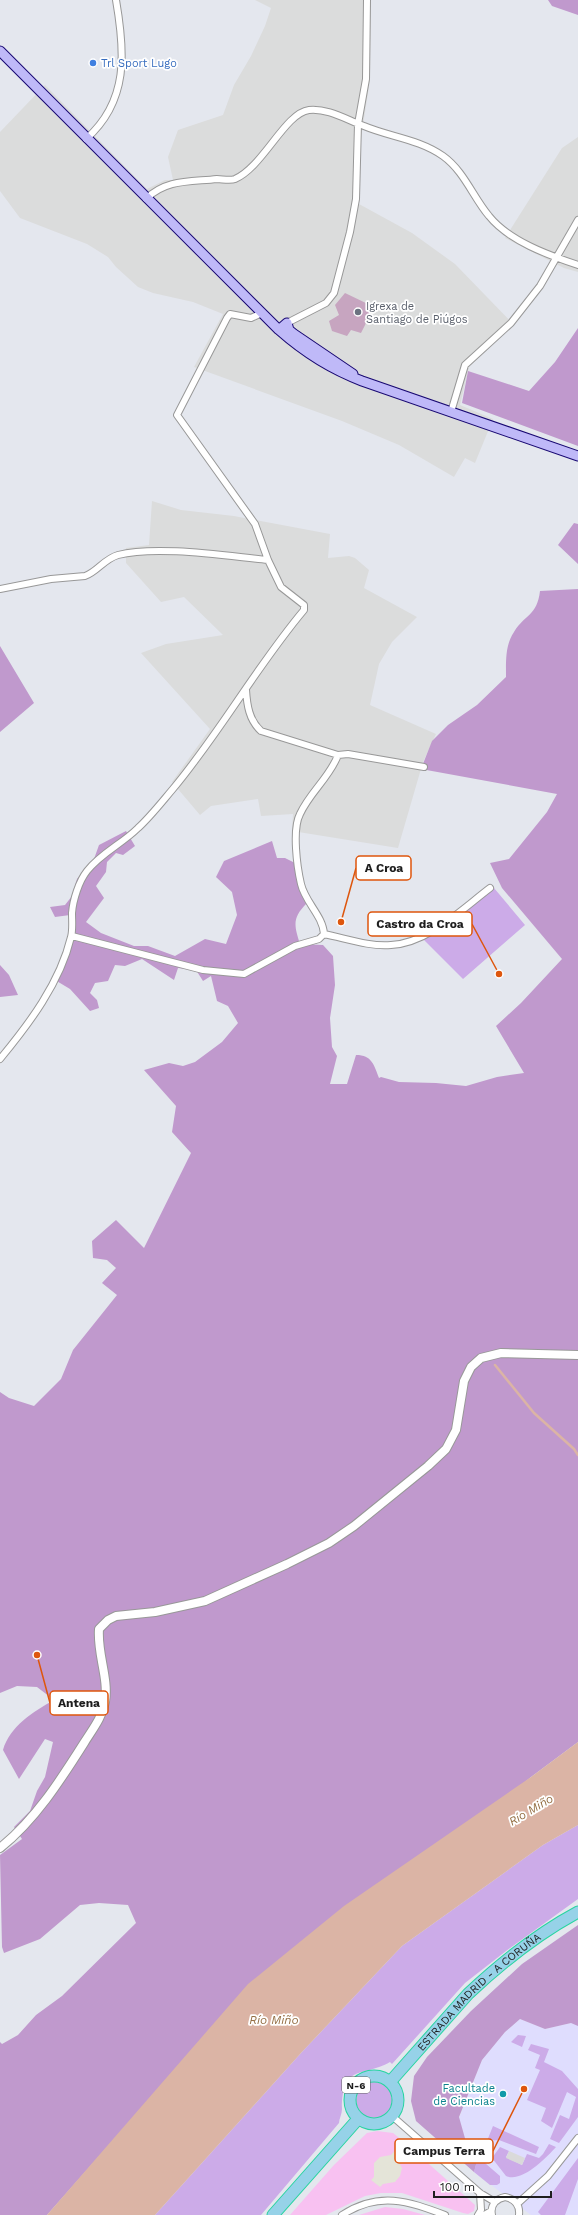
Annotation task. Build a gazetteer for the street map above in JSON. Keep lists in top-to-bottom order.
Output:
{
  "streets": {
    "highway": ["ESTRADA MADRID - A CORUÑA", "N-6"]
  },
  "crossings": [
    ["ESTRADA MADRID - A CORUÑA", "N-6"]
  ],
  "water": ["Río Miño"],
  "places": [
    "Trl Sport Lugo",
    "Igrexa de Santiago de Piúgos",
    "A Croa",
    "Castro da Croa",
    "Antena",
    "Campus Terra",
    "Facultade de Ciencias"
  ],
  "scale_bar": "100 m"
}
